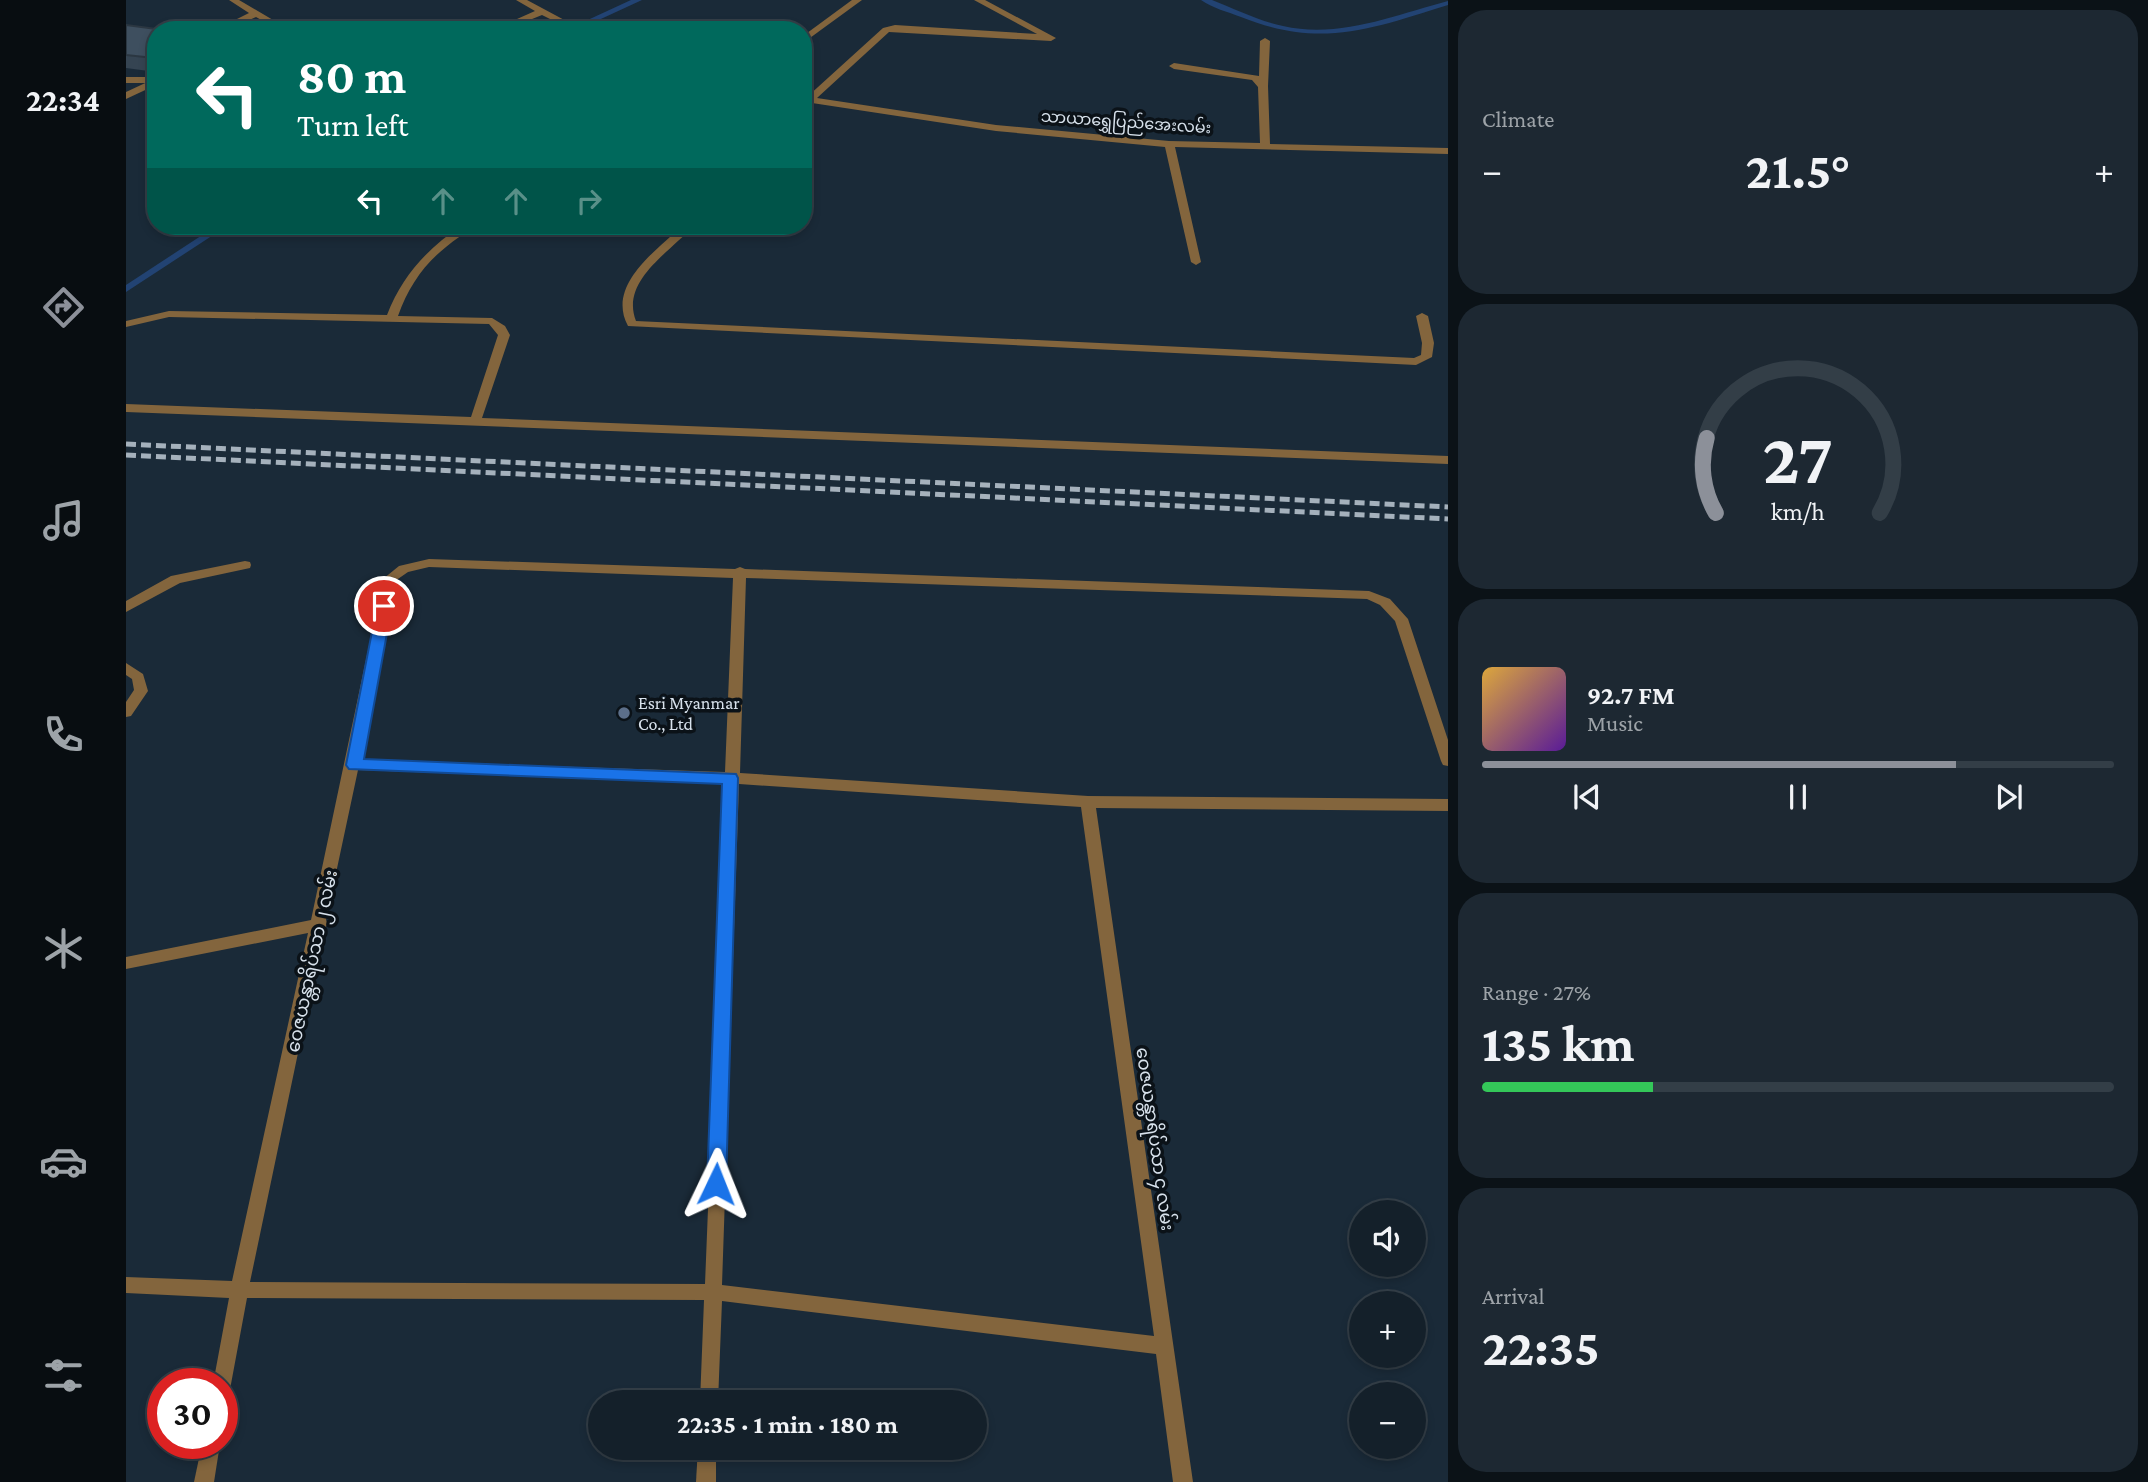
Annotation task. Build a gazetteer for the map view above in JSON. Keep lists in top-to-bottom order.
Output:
{
  "streets": {
    "street": ["သာယာရွှေပြည်အေးလမ်း", "ဝေဇယန္တာရိပ်သာ ၂ လမ်း", "ဝေဇယန္တာရိပ်သာ ၄ လမ်း"]
  },
  "places": ["Esri Myanmar Co., Ltd"],
  "page": {
    "tabs": "22:34",
    "tile": [
      "Climate",
      ["Range · 27%", "135 km"],
      ["Arrival", "22:35"]
    ],
    "turn": ["80 m", "Turn left"],
    "heat": ["−", "21.5°", "+"],
    "song": ["92.7 FM", "Music"],
    "map_buttons": ["+", "−"],
    "limit": "30",
    "trip": "22:35 · 1 min · 180 m",
    "gauge": ["27", "km/h"]
  }
}
